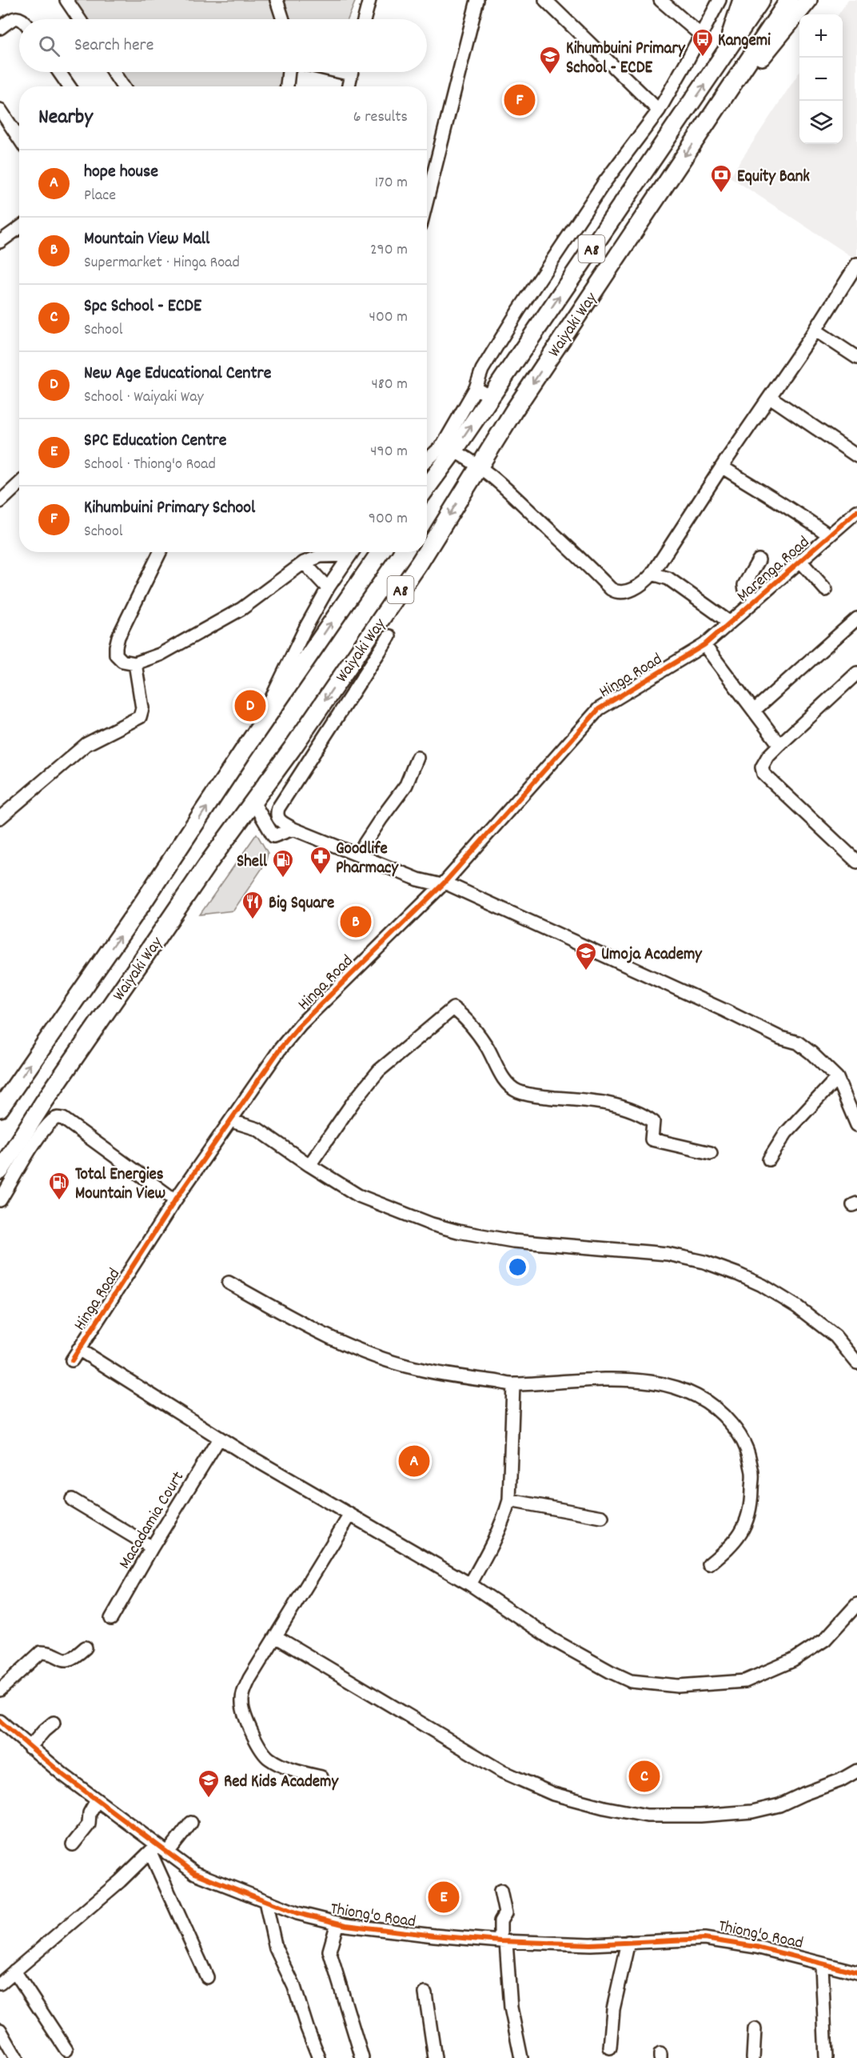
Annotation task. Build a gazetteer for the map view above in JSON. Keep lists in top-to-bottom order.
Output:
{
  "streets": {
    "highway": ["A8", "Waiyaki Way"],
    "street": [
      "Marenga Road",
      "Hinga Road",
      "Macadamia Court",
      "Thiong'o Road"
    ]
  },
  "crossings": [
    ["Marenga Road", "Hinga Road"],
    ["Hinga Road", "Macadamia Court"]
  ],
  "places": {
    "bus stop": ["Kangemi"],
    "school or university": ["Kihumbuini Primary School - ECDE", "Umoja Academy", "Red Kids Academy"],
    "bank": ["Equity Bank"],
    "pharmacy": ["Goodlife Pharmacy"],
    "fuel station": ["Shell", "Total Energies Mountain View"],
    "restaurant": ["Big Square"]
  },
  "page": {
    "map_buttons": ["+", "−"],
    "search": "Search here",
    "pins": [
      "F",
      "D",
      "B",
      "A",
      "C",
      "E"
    ],
    "heading": ["Nearby", "6 results"],
    "list": [
      {
        "mark": "A",
        "name": "hope house",
        "note": "Place",
        "value": "170 m"
      },
      {
        "mark": "B",
        "name": "Mountain View Mall",
        "note": "Supermarket · Hinga Road",
        "value": "290 m"
      },
      {
        "mark": "C",
        "name": "Spc School - ECDE",
        "note": "School",
        "value": "400 m"
      },
      {
        "mark": "D",
        "name": "New Age Educational Centre",
        "note": "School · Waiyaki Way",
        "value": "480 m"
      },
      {
        "mark": "E",
        "name": "SPC Education Centre",
        "note": "School · Thiong'o Road",
        "value": "490 m"
      },
      {
        "mark": "F",
        "name": "Kihumbuini Primary School",
        "note": "School",
        "value": "900 m"
      }
    ]
  }
}
